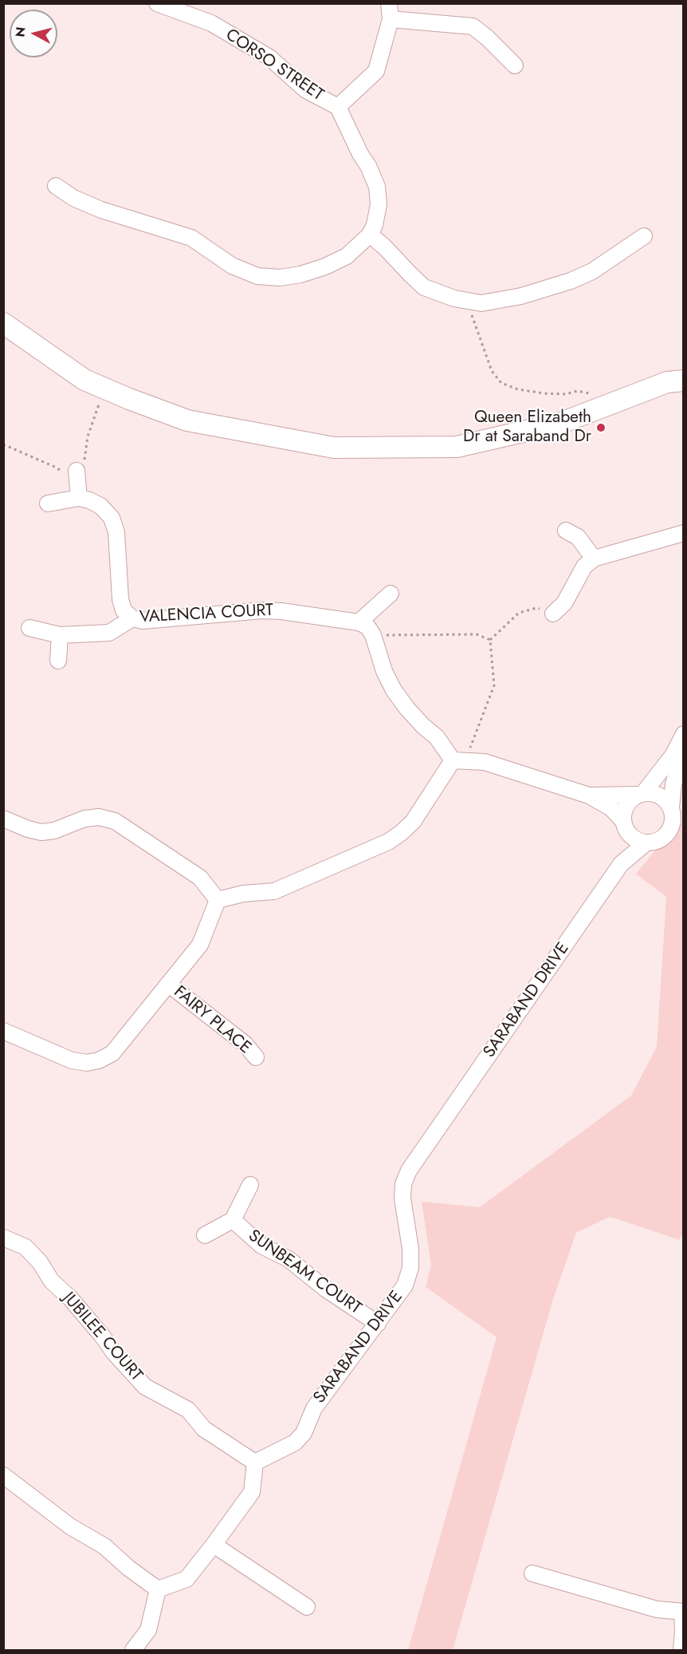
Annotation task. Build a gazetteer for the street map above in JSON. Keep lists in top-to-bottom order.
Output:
{
  "streets": {
    "street": [
      "CORSO STREET",
      "VALENCIA COURT",
      "SARABAND DRIVE",
      "FAIRY PLACE",
      "SUNBEAM COURT",
      "JUBILEE COURT"
    ]
  },
  "crossings": [
    ["SARABAND DRIVE", "SUNBEAM COURT"],
    ["SARABAND DRIVE", "JUBILEE COURT"]
  ],
  "places": ["Queen Elizabeth Dr at Saraband Dr"],
  "north": "left"
}
